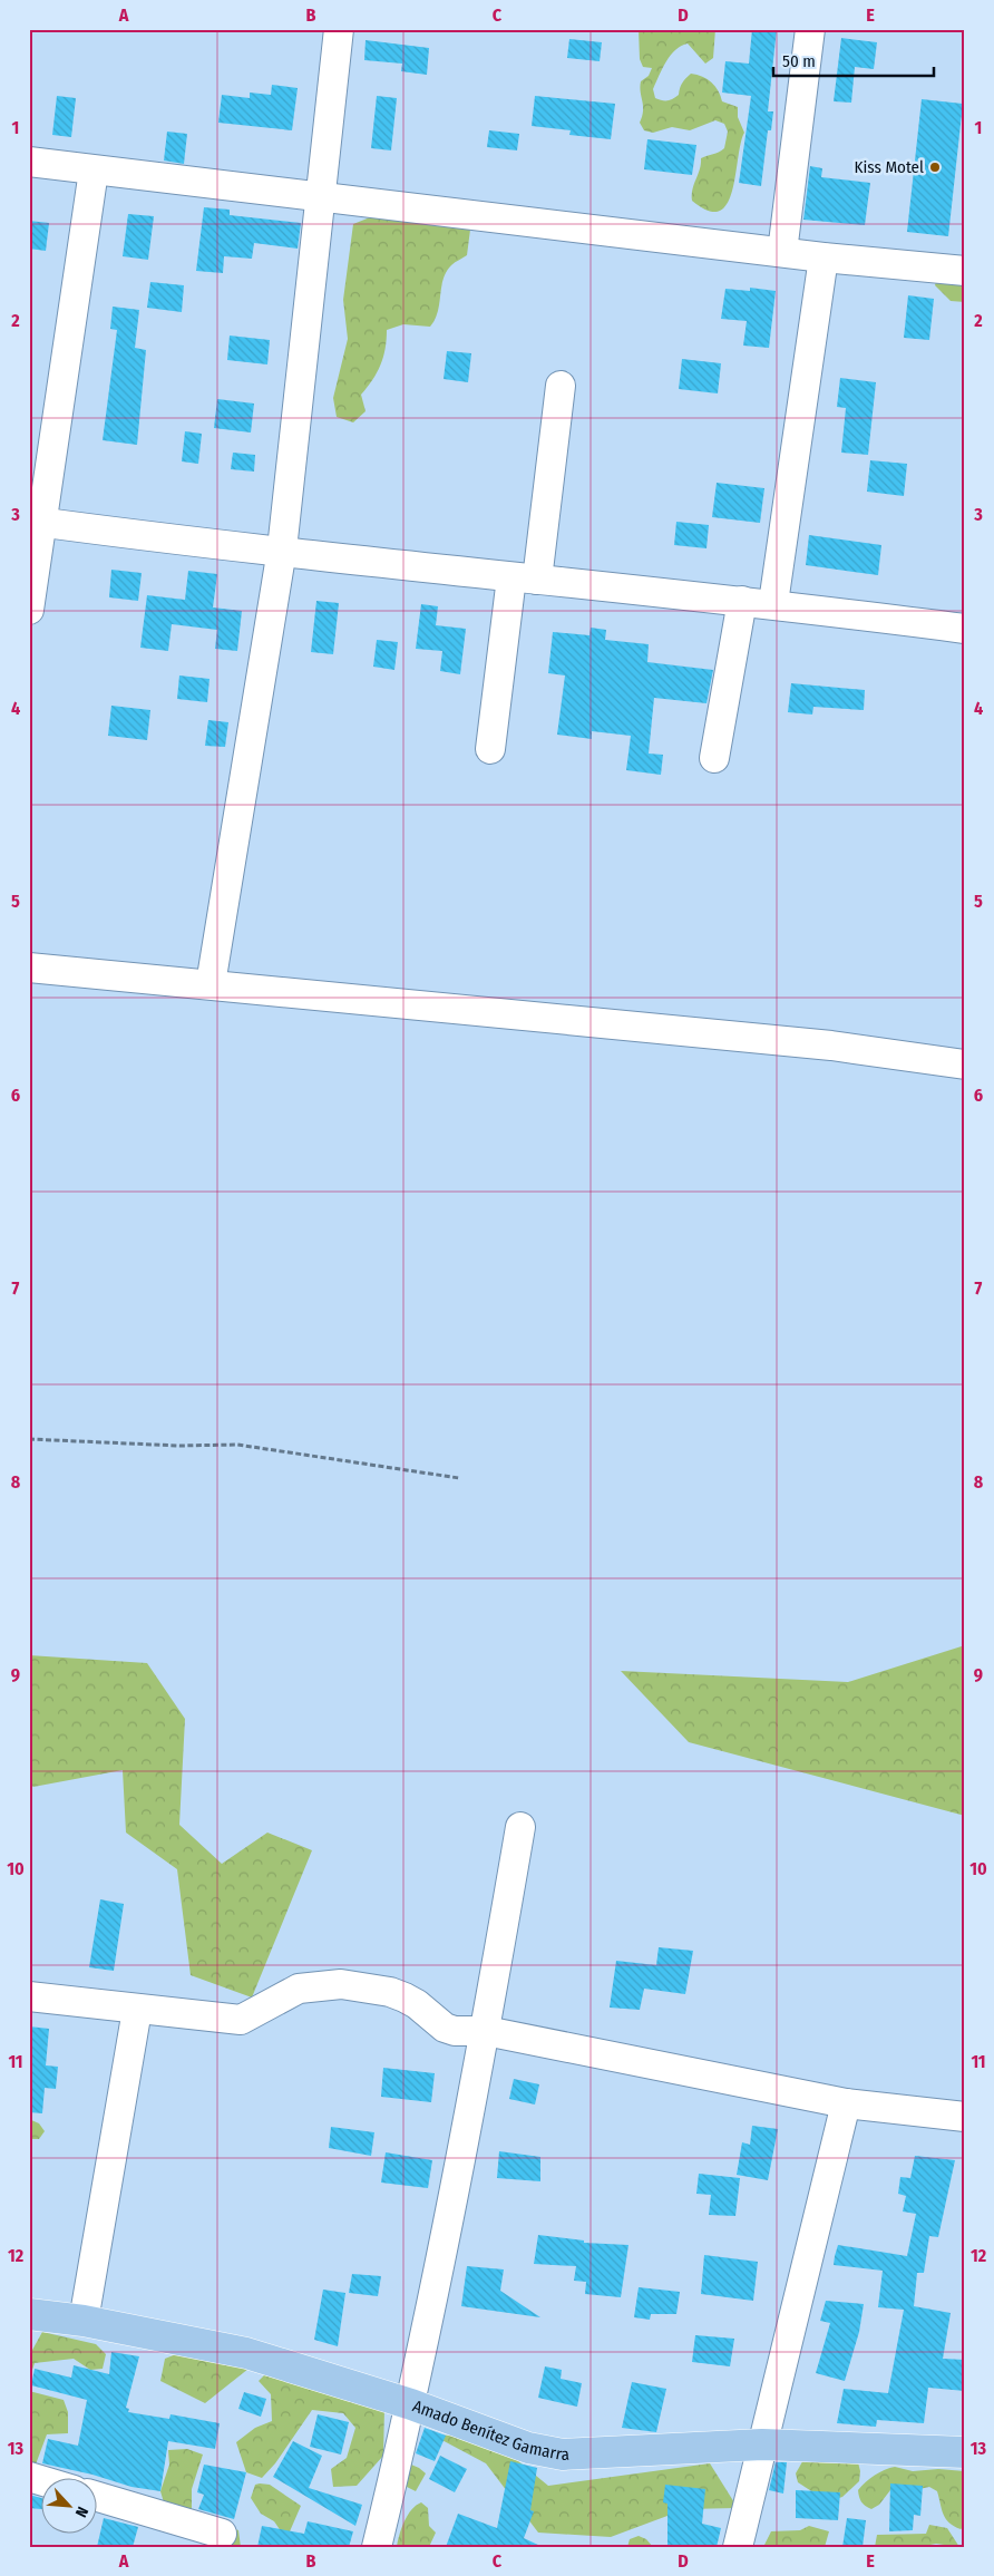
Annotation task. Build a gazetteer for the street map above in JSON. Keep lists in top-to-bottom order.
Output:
{
  "streets": {
    "main road": ["Amado Benítez Gamarra"]
  },
  "places": ["Kiss Motel"],
  "scale_bar": "50 m",
  "north": "bottom right",
  "grid": {
    "columns": [
      "A",
      "B",
      "C",
      "D",
      "E"
    ],
    "rows": [
      "1",
      "2",
      "3",
      "4",
      "5",
      "6",
      "7",
      "8",
      "9",
      "10",
      "11",
      "12",
      "13"
    ]
  }
}
